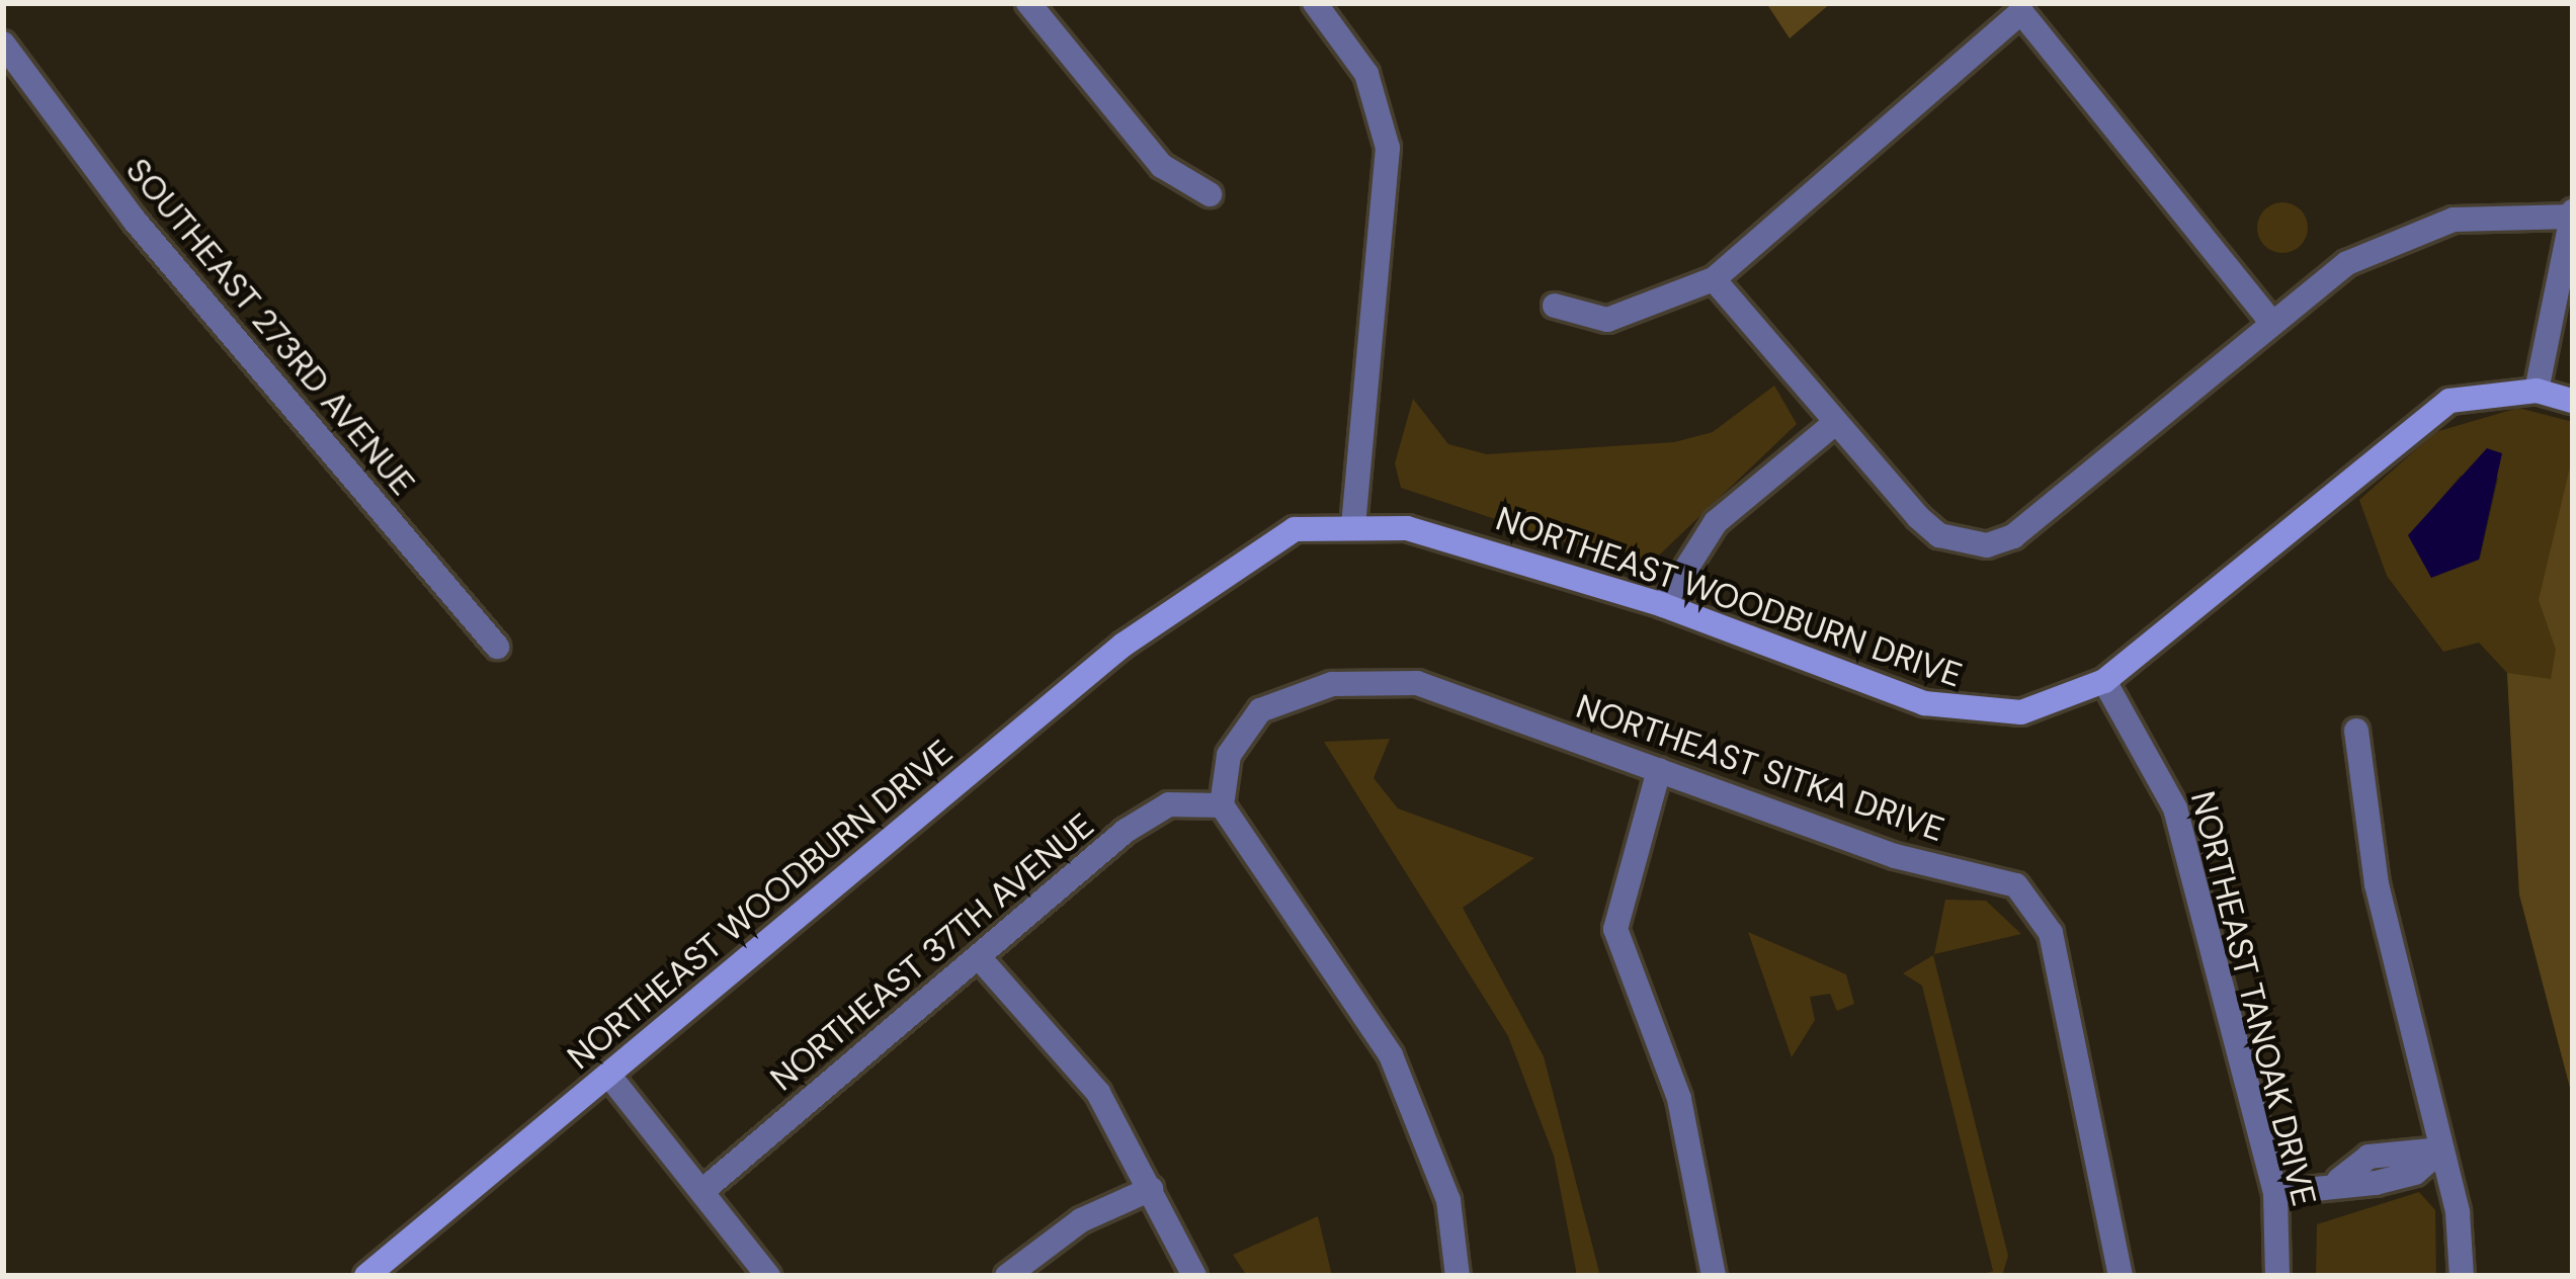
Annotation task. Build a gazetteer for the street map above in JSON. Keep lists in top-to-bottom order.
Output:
{
  "streets": {
    "street": [
      "SOUTHEAST 273RD AVENUE",
      "NORTHEAST WOODBURN DRIVE",
      "NORTHEAST SITKA DRIVE",
      "NORTHEAST 37TH AVENUE",
      "NORTHEAST TANOAK DRIVE"
    ]
  },
  "crossings": [
    ["NORTHEAST WOODBURN DRIVE", "NORTHEAST TANOAK DRIVE"],
    ["NORTHEAST SITKA DRIVE", "NORTHEAST 37TH AVENUE"]
  ]
}
